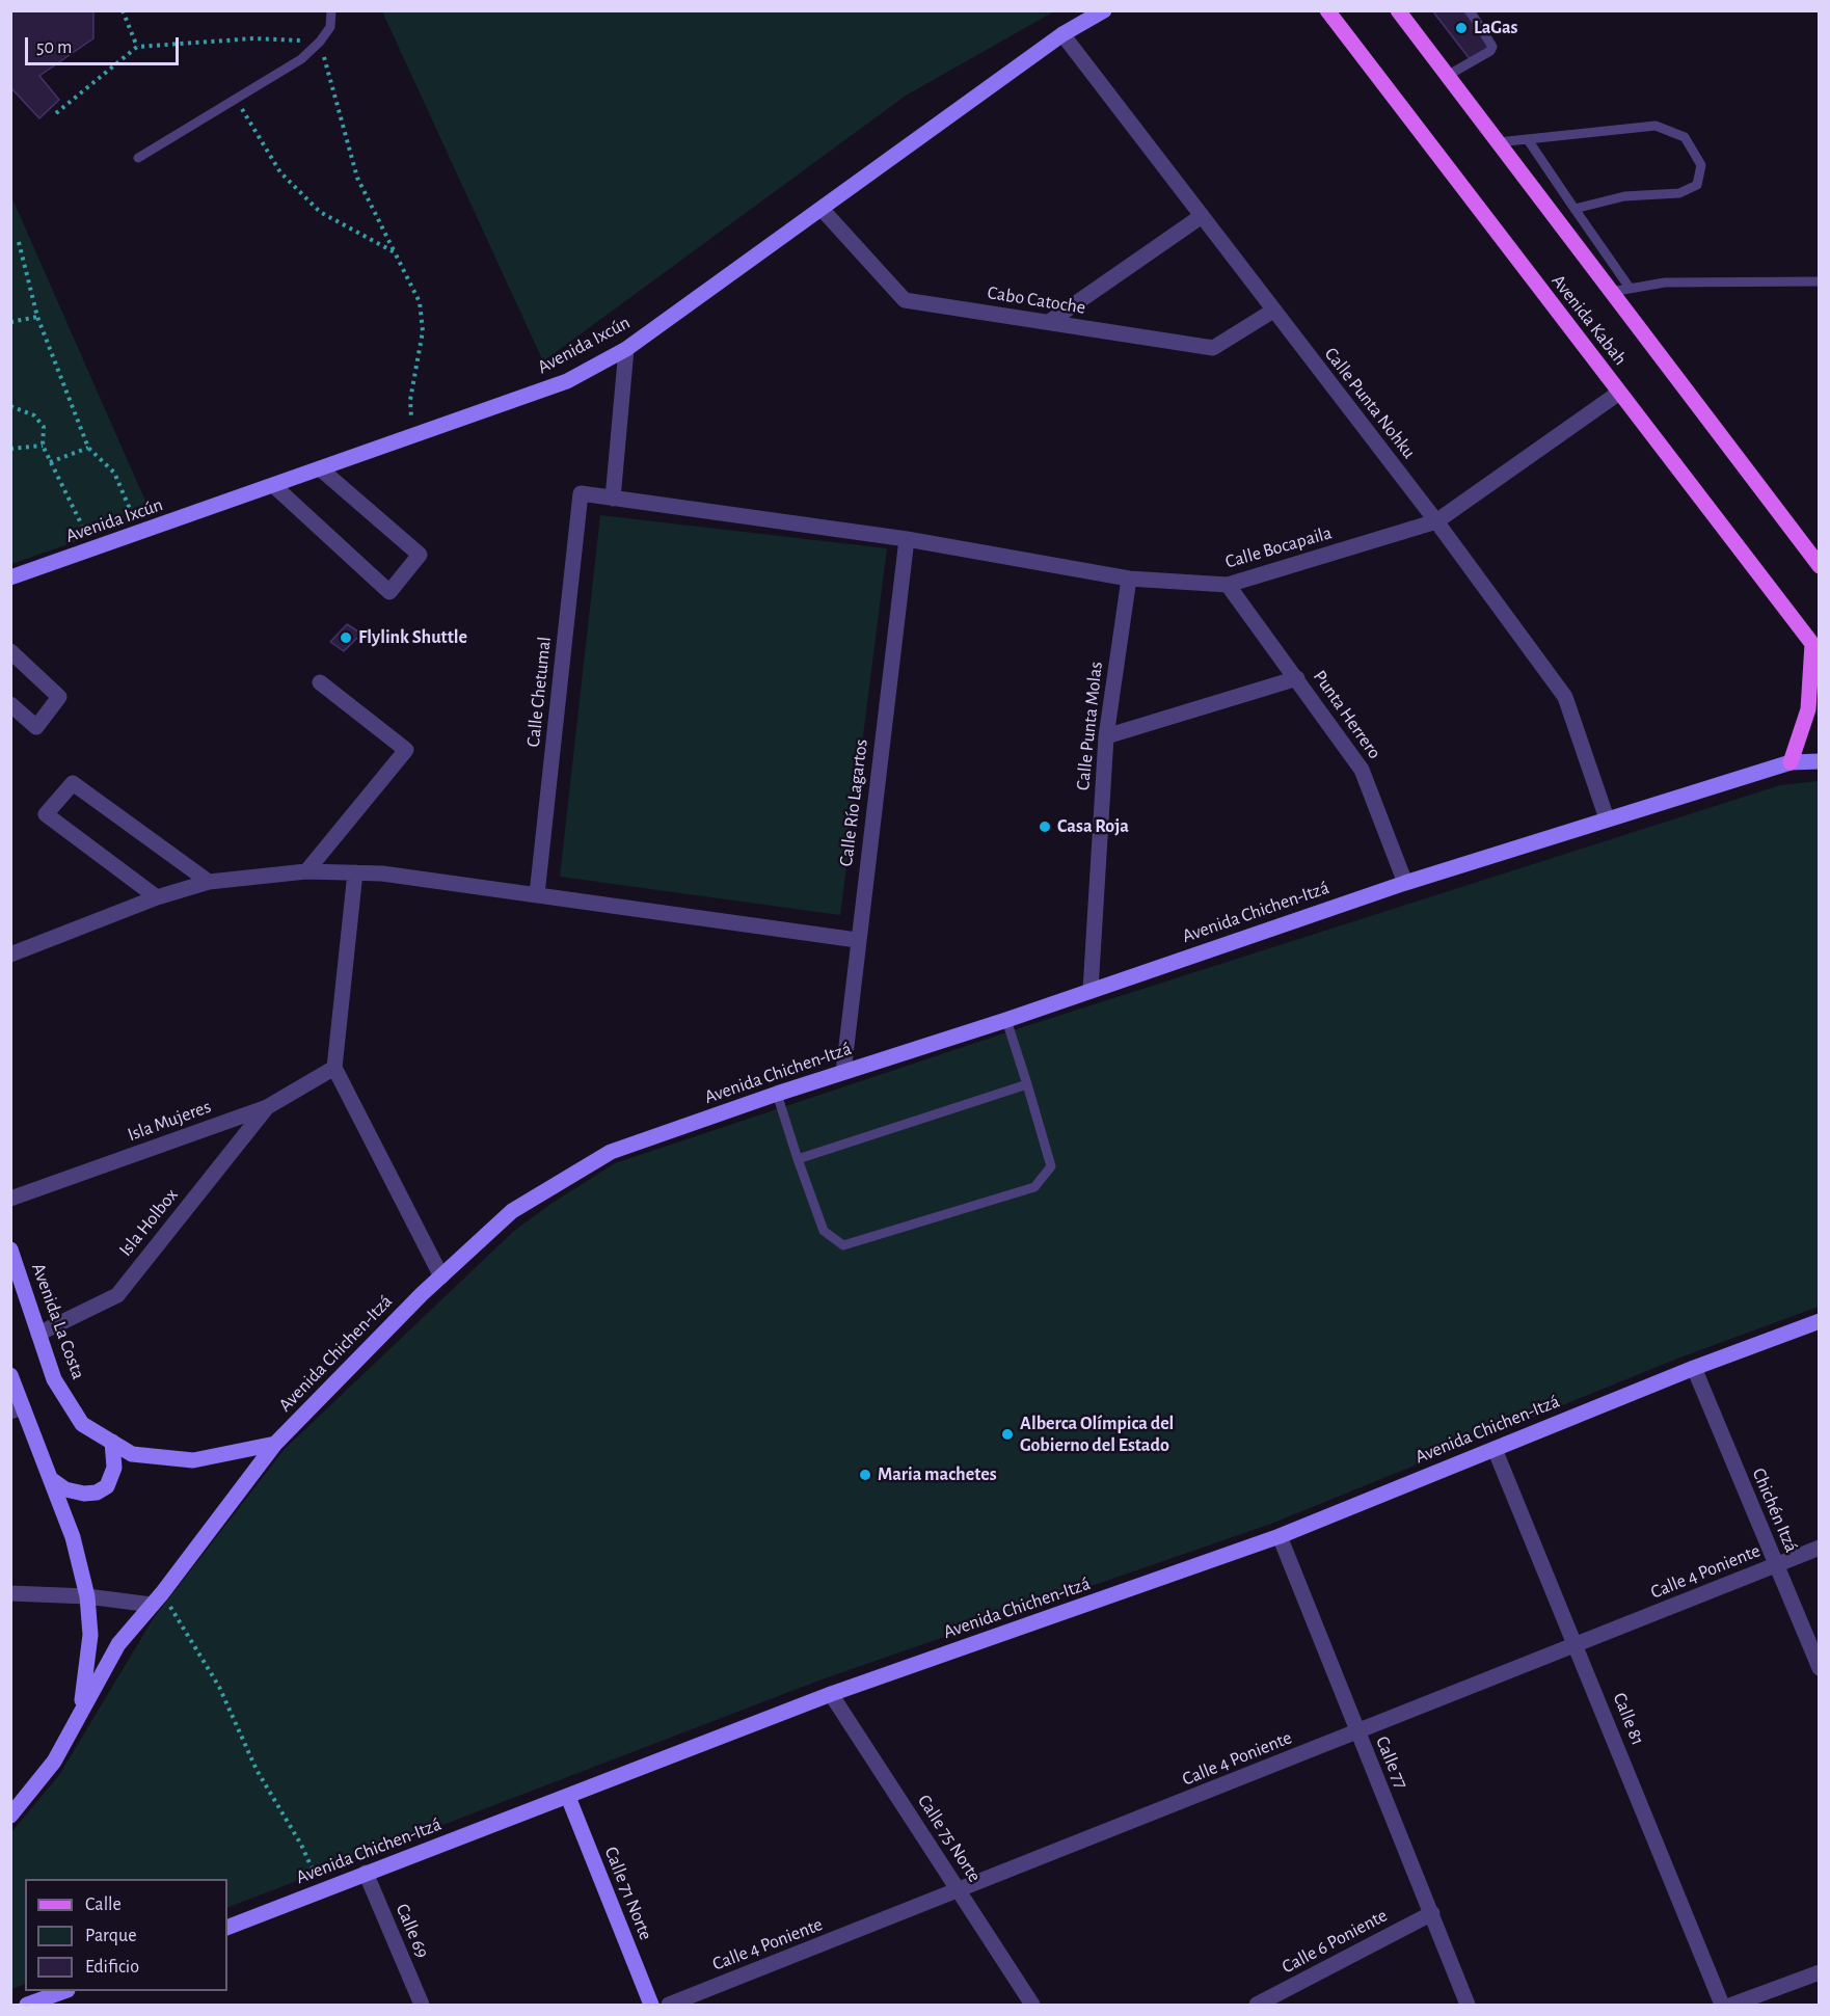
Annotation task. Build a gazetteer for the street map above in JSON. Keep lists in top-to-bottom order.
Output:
{
  "streets": {
    "main road": [
      "Avenida Kabah",
      "Avenida Ixcún",
      "Avenida Chichen-Itzá",
      "Avenida La Costa",
      "Calle 71 Norte"
    ],
    "street": [
      "Cabo Catoche",
      "Calle Punta Nohku",
      "Calle Bocapaila",
      "Calle Chetumal",
      "Punta Herrero",
      "Calle Punta Molas",
      "Calle Río Lagartos",
      "Isla Mujeres",
      "Isla Holbox",
      "Chichén Itzá",
      "Calle 4 Poniente",
      "Calle 81",
      "Calle 77",
      "Calle 75 Norte",
      "Calle 69",
      "Calle 6 Poniente"
    ]
  },
  "crossings": [
    ["Cabo Catoche", "Avenida Ixcún"],
    ["Cabo Catoche", "Calle Punta Nohku"],
    ["Avenida Kabah", "Calle Bocapaila"],
    ["Avenida Ixcún", "Calle Punta Nohku"],
    ["Calle Punta Nohku", "Calle Bocapaila"],
    ["Calle Punta Nohku", "Avenida Chichen-Itzá"],
    ["Calle Bocapaila", "Calle Chetumal"],
    ["Calle Bocapaila", "Punta Herrero"],
    ["Calle Bocapaila", "Calle Punta Molas"],
    ["Calle Bocapaila", "Calle Río Lagartos"],
    ["Punta Herrero", "Avenida Chichen-Itzá"],
    ["Calle Punta Molas", "Avenida Chichen-Itzá"],
    ["Calle Río Lagartos", "Avenida Chichen-Itzá"],
    ["Avenida Chichen-Itzá", "Avenida La Costa"],
    ["Avenida Chichen-Itzá", "Chichén Itzá"],
    ["Avenida Chichen-Itzá", "Calle 81"],
    ["Avenida Chichen-Itzá", "Calle 77"],
    ["Avenida Chichen-Itzá", "Calle 75 Norte"],
    ["Avenida Chichen-Itzá", "Calle 71 Norte"],
    ["Avenida Chichen-Itzá", "Calle 69"],
    ["Isla Mujeres", "Isla Holbox"],
    ["Isla Holbox", "Avenida La Costa"],
    ["Chichén Itzá", "Calle 4 Poniente"],
    ["Calle 4 Poniente", "Calle 81"],
    ["Calle 4 Poniente", "Calle 77"],
    ["Calle 4 Poniente", "Calle 75 Norte"],
    ["Calle 77", "Calle 6 Poniente"]
  ],
  "places": [
    "LaGas",
    "Flylink Shuttle",
    "Casa Roja",
    "Alberca Olímpica del Gobierno del Estado",
    "Maria machetes"
  ],
  "legend": ["Calle", "Parque", "Edificio"],
  "scale_bar": "50 m"
}
